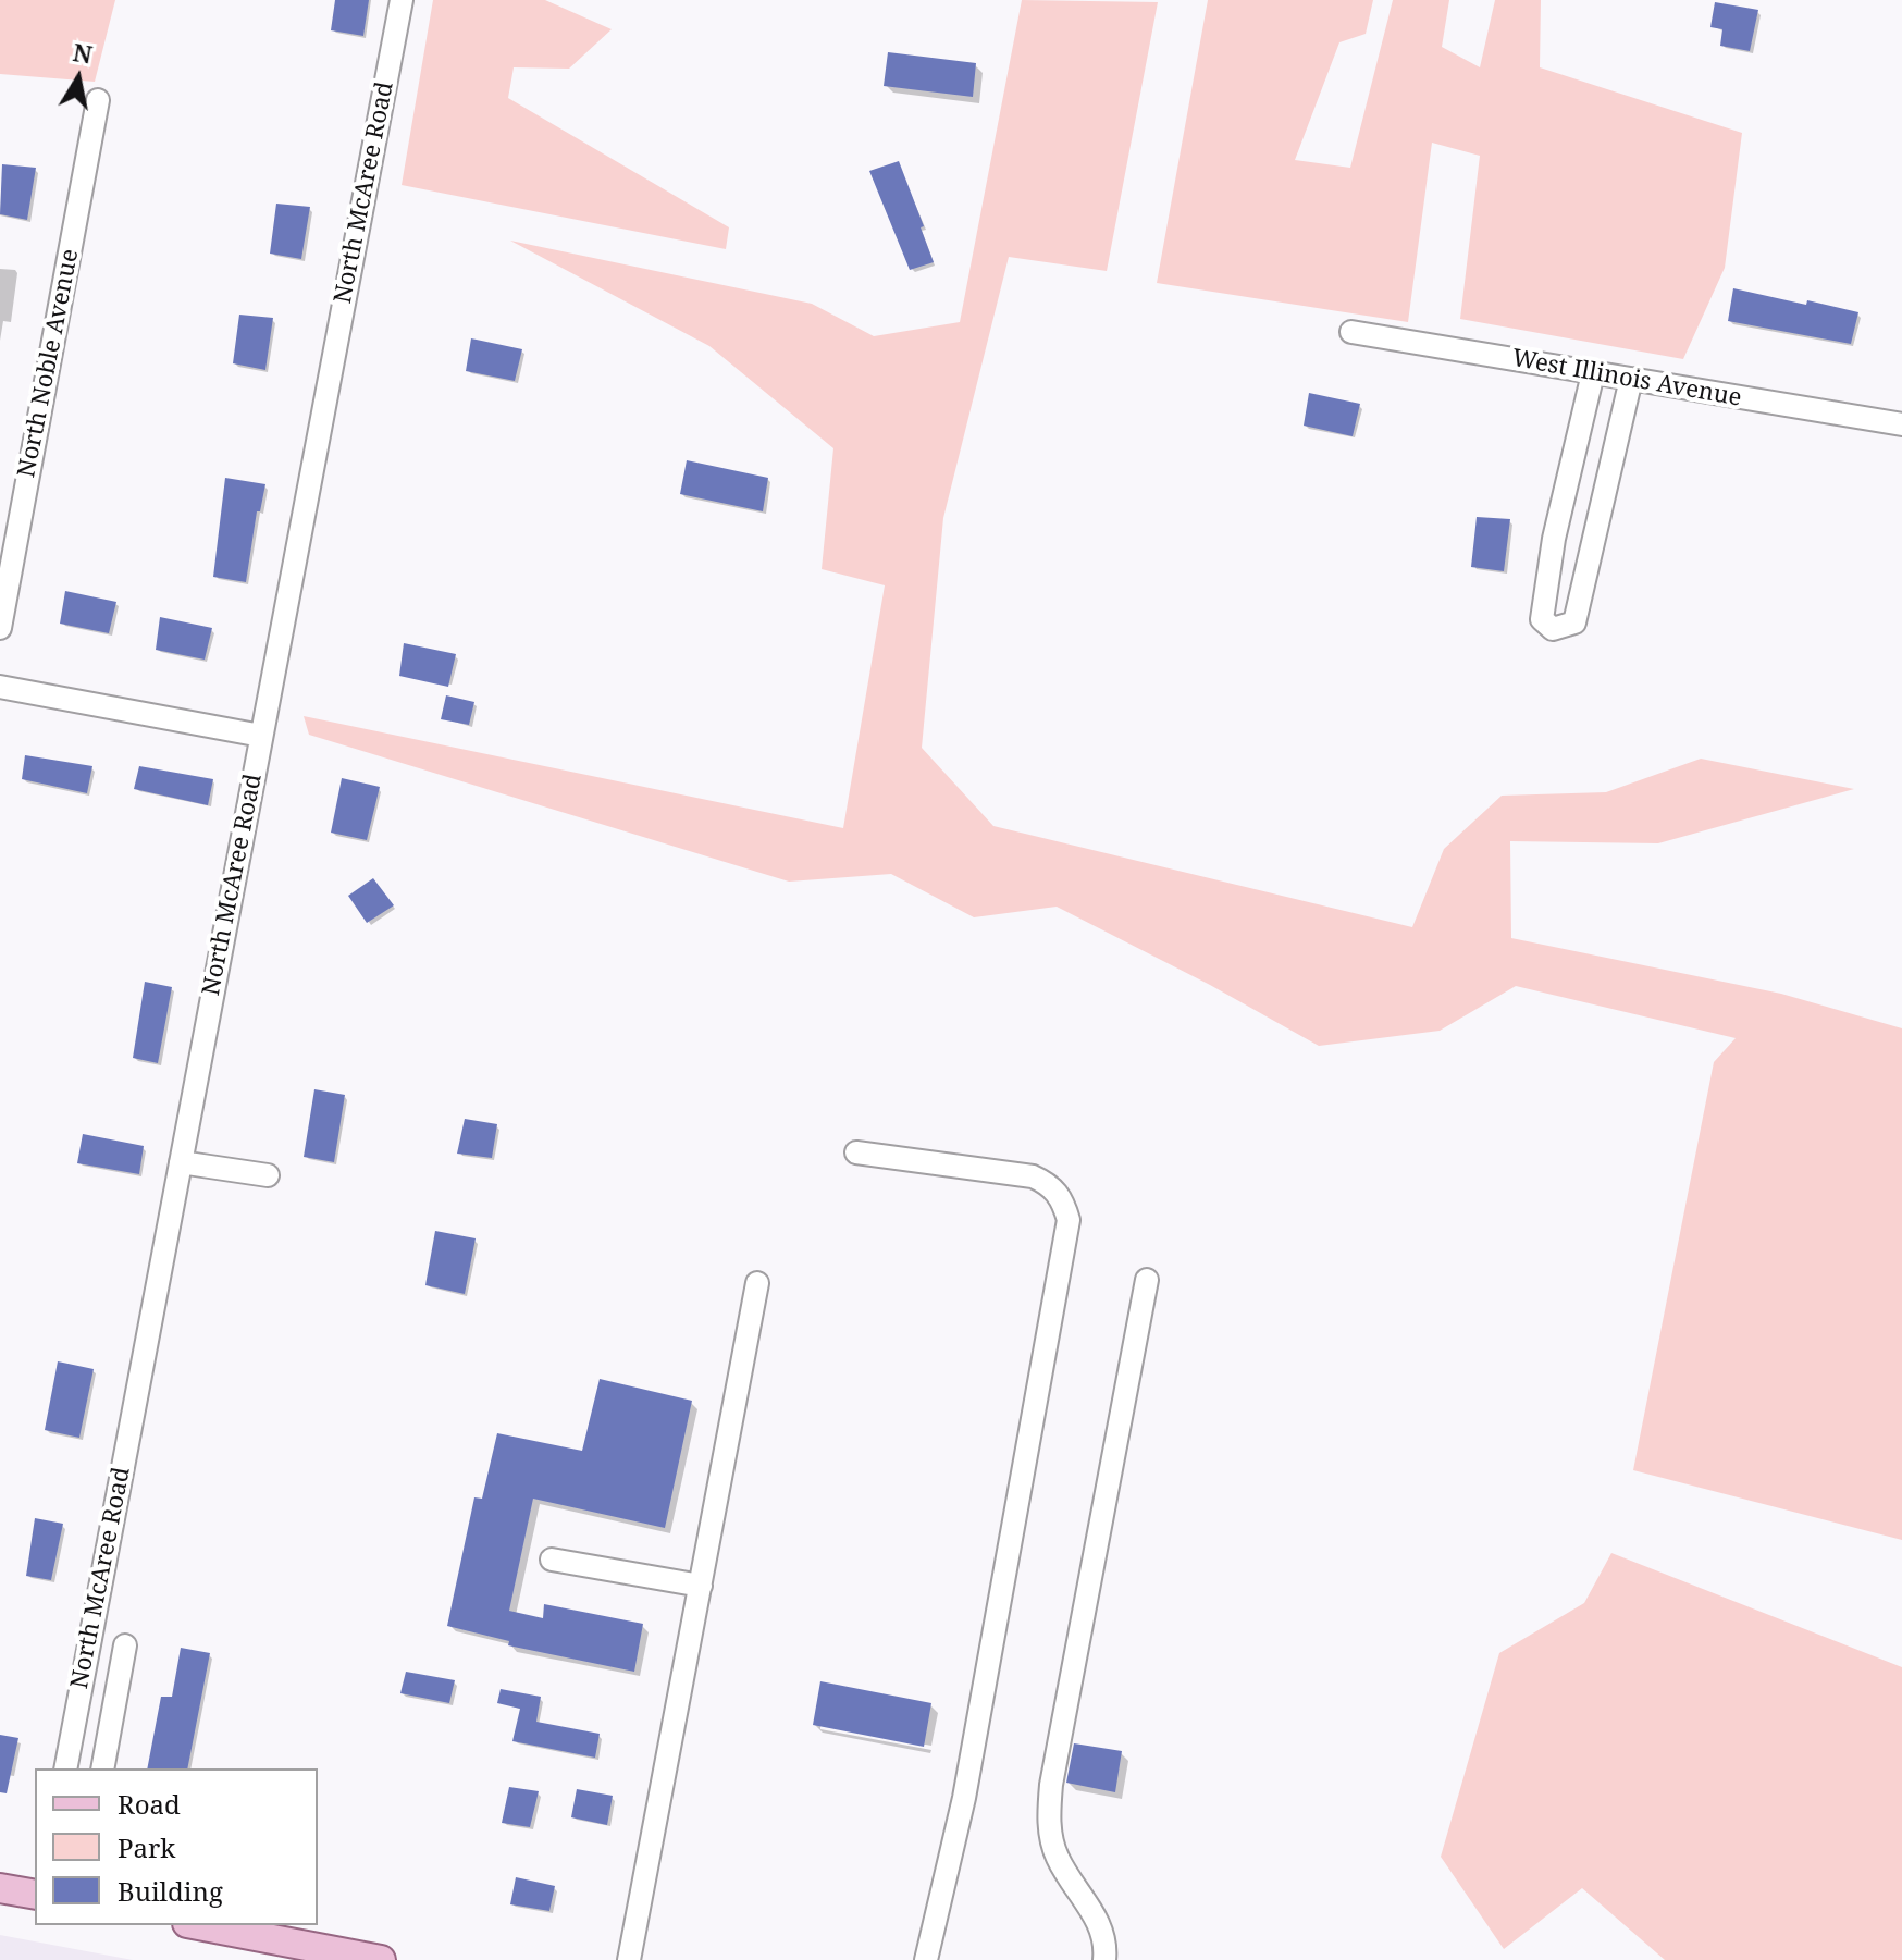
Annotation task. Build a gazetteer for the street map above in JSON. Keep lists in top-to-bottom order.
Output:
{
  "streets": {
    "street": ["North McAree Road", "North Noble Avenue", "West Illinois Avenue"]
  },
  "legend": ["Road", "Park", "Building"],
  "north": "top"
}
